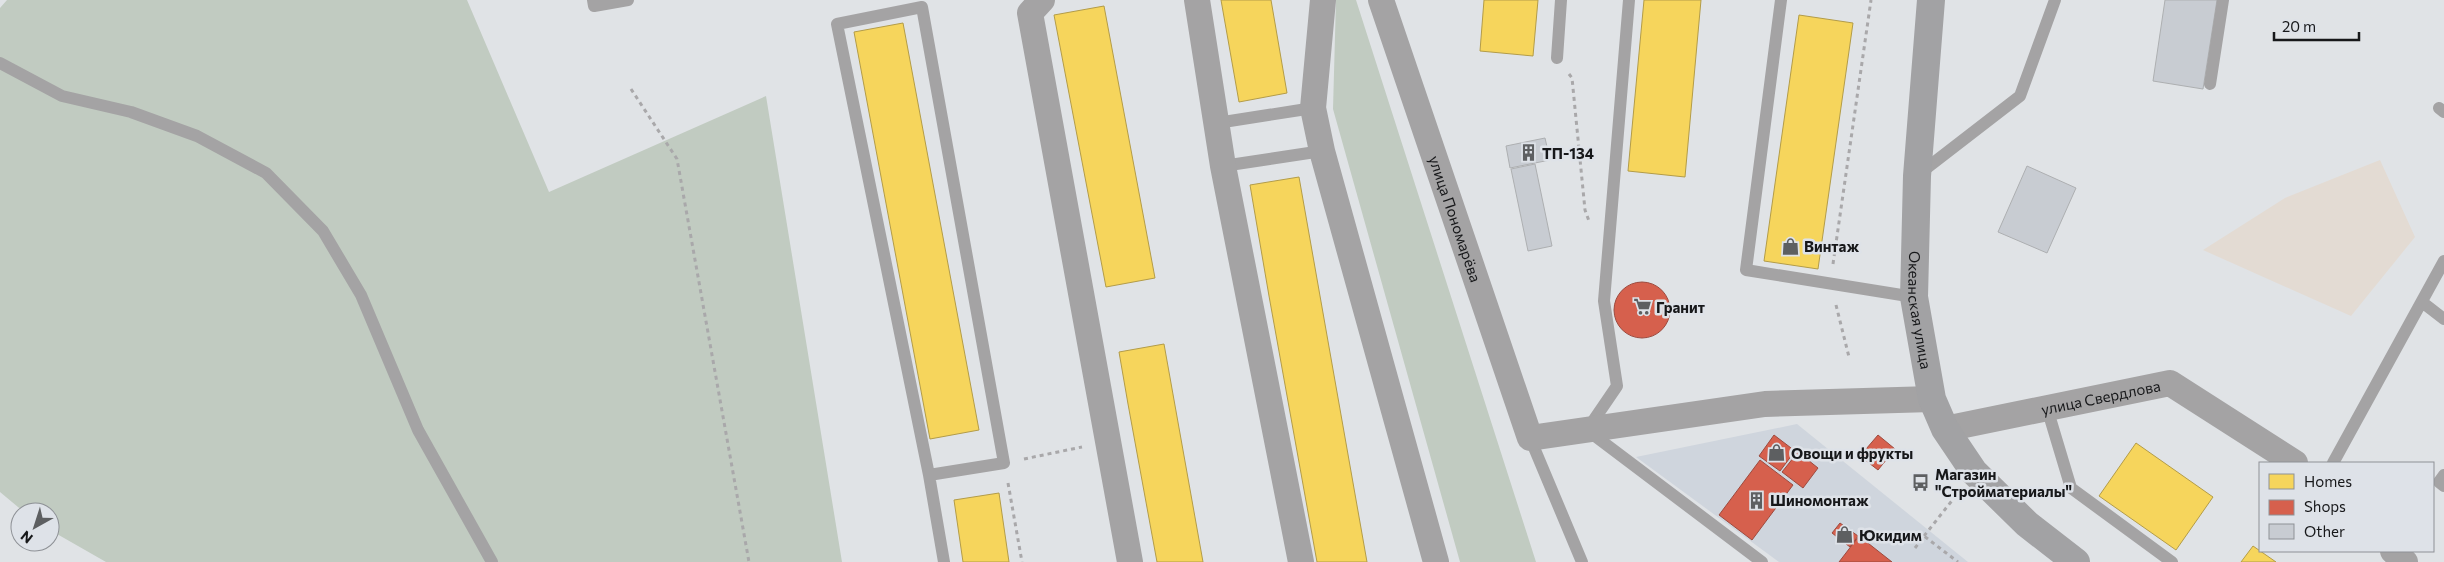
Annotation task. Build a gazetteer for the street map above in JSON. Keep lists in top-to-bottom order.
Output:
{
  "streets": {
    "main road": ["Океанская улица"],
    "street": ["улица Пономарёва", "улица Свердлова"]
  },
  "crossings": [
    ["Океанская улица", "улица Свердлова"]
  ],
  "places": {
    "building": ["ТП-134", "Шиномонтаж"],
    "shop": ["Винтаж", "Овощи и фрукты", "Юкидим"],
    "supermarket": ["Гранит"],
    "bus stop": ["Магазин \"Стройматериалы\""]
  },
  "legend": ["Homes", "Shops", "Other"],
  "scale_bar": "20 m",
  "north": "bottom left"
}
